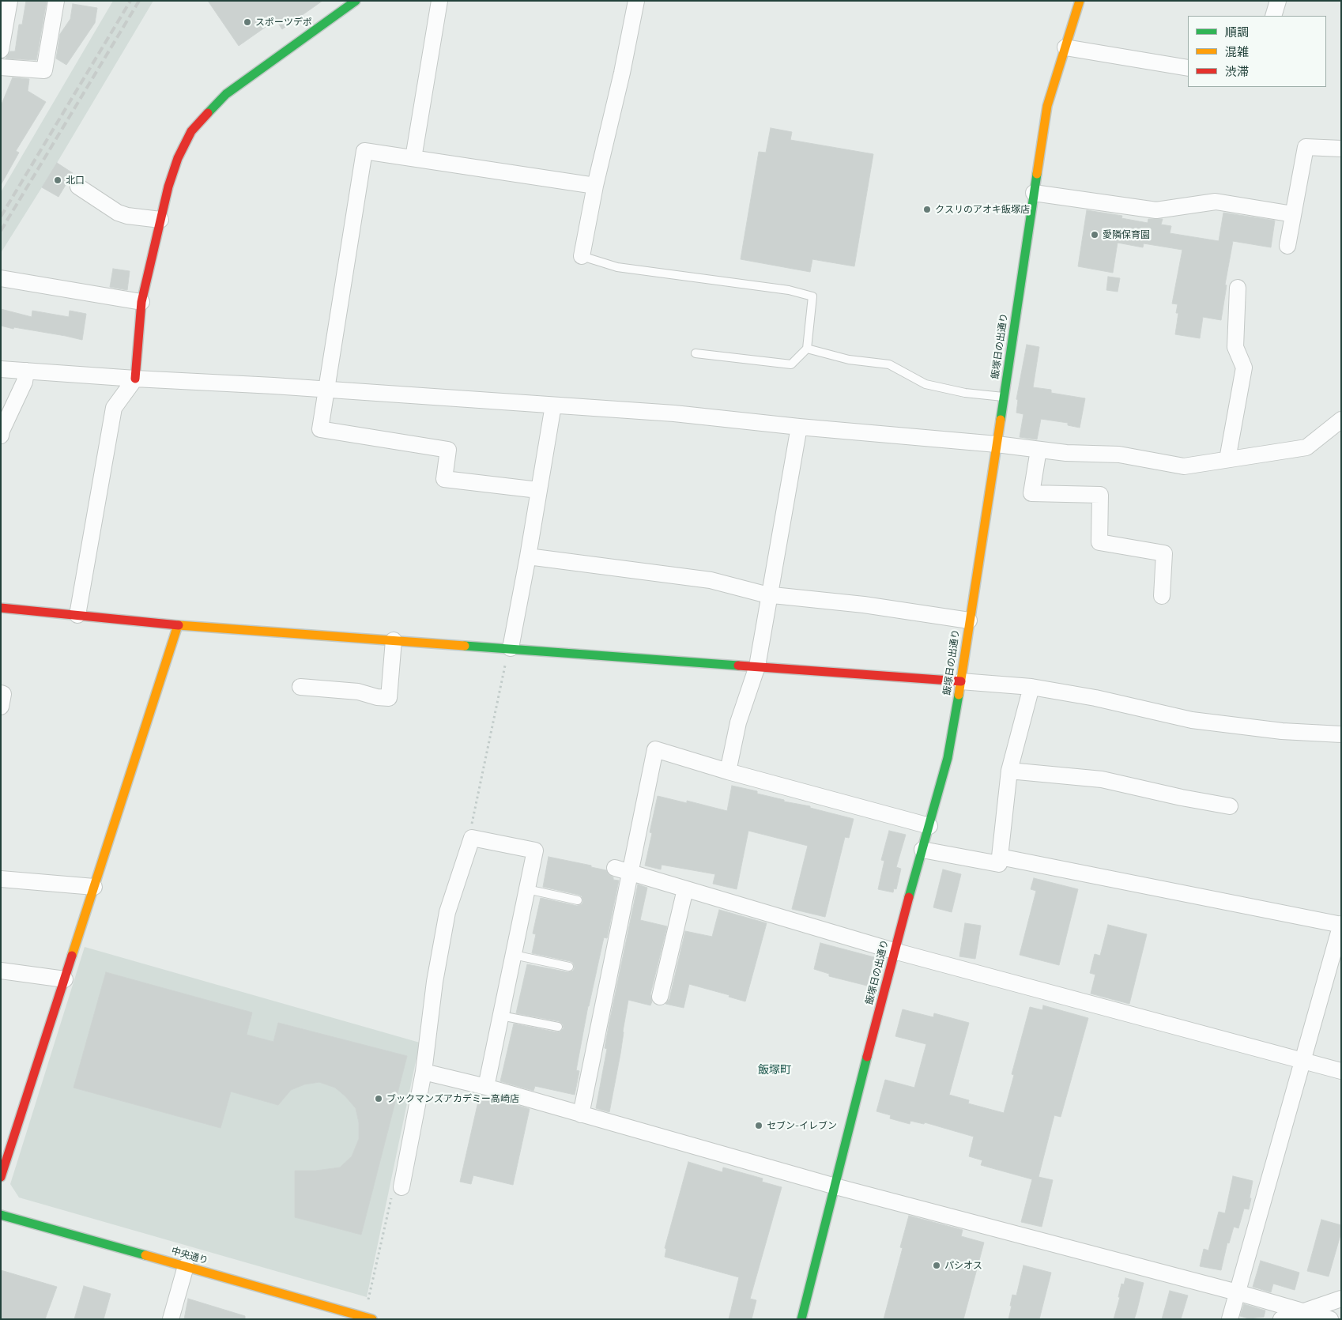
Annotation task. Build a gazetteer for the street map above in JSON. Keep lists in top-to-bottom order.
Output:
{
  "streets": {
    "street": ["飯塚日の出通り", "中央通り"]
  },
  "districts": ["飯塚町"],
  "places": [
    "スポーツデポ",
    "北口",
    "クスリのアオキ飯塚店",
    "愛隣保育園",
    "ブックマンズアカデミー高崎店",
    "セブン-イレブン",
    "パシオス"
  ],
  "legend": ["順調", "混雑", "渋滞"]
}
